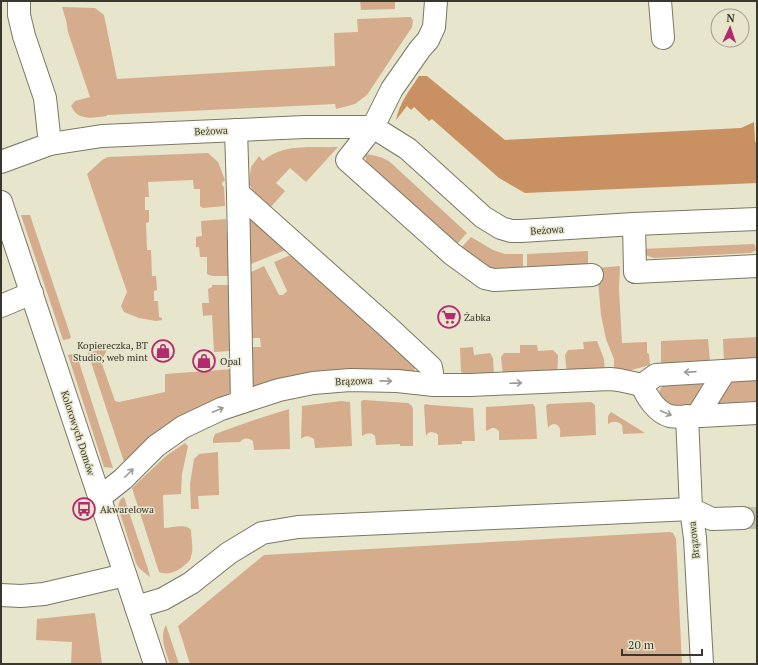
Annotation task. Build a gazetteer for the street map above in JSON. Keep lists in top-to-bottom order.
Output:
{
  "streets": {
    "street": ["Beżowa", "Brązowa", "Kolorowych Domów"]
  },
  "crossings": [
    ["Brązowa", "Kolorowych Domów"]
  ],
  "places": {
    "supermarket": ["Żabka"],
    "shop": ["Kopiereczka, BT Studio, web mint", "Opal"],
    "bus stop": ["Akwarelowa"]
  },
  "scale_bar": "20 m",
  "north": "top"
}
